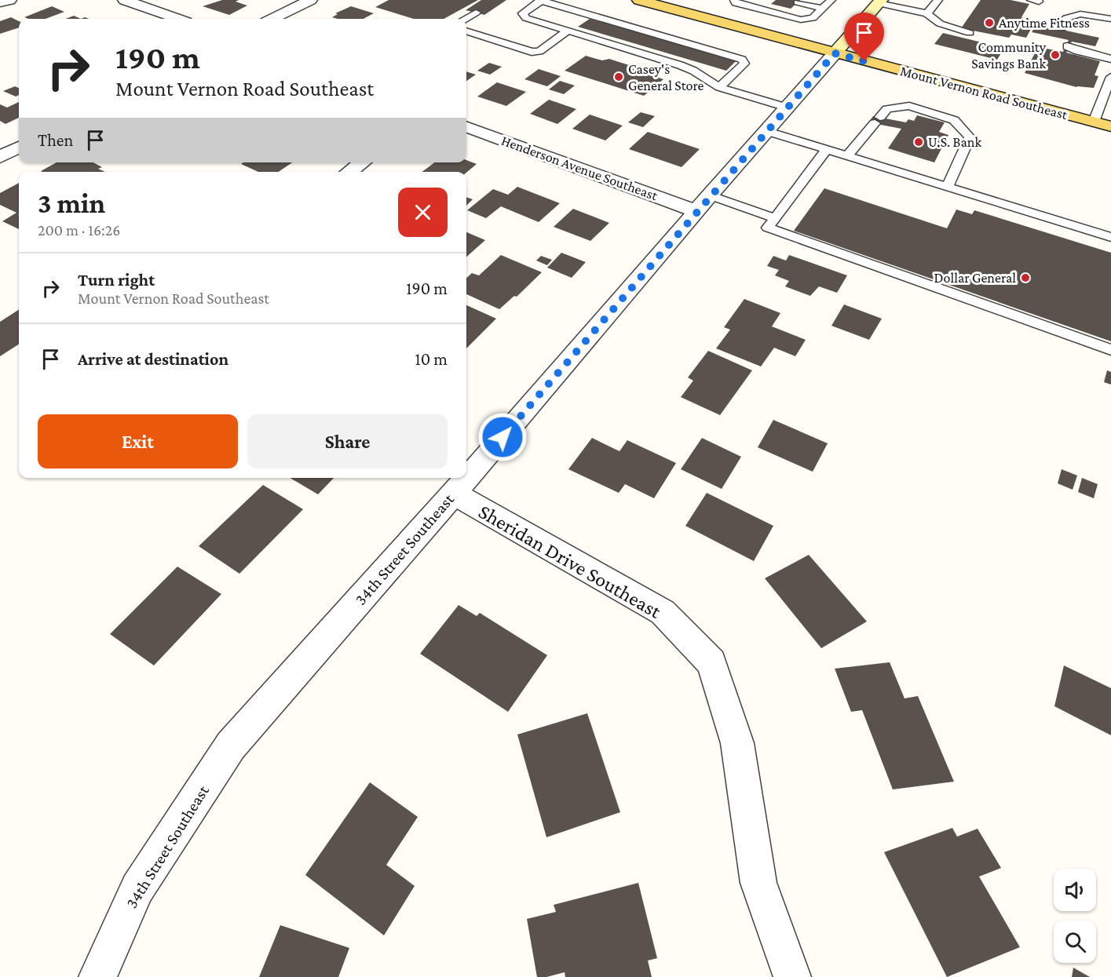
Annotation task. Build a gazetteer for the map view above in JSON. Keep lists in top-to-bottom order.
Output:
{
  "streets": {
    "main road": ["Mount Vernon Road Southeast"],
    "street": ["Henderson Avenue Southeast", "34th Street Southeast", "Sheridan Drive Southeast"]
  },
  "crossings": [
    ["Mount Vernon Road Southeast", "34th Street Southeast"],
    ["Henderson Avenue Southeast", "34th Street Southeast"],
    ["34th Street Southeast", "Sheridan Drive Southeast"]
  ],
  "places": [
    "Anytime Fitness",
    "Community Savings Bank",
    "Casey's General Store",
    "U.S. Bank",
    "Dollar General"
  ],
  "page": {
    "turn": ["190 m", "Mount Vernon Road Southeast"],
    "then": "Then",
    "heading": ["3 min", "200 m · 16:26"],
    "list": [
      {
        "name": "Turn right",
        "note": "Mount Vernon Road Southeast",
        "value": "190 m"
      },
      {
        "name": "Arrive at destination",
        "value": "10 m"
      }
    ],
    "buttons": ["Exit", "Share"]
  }
}
